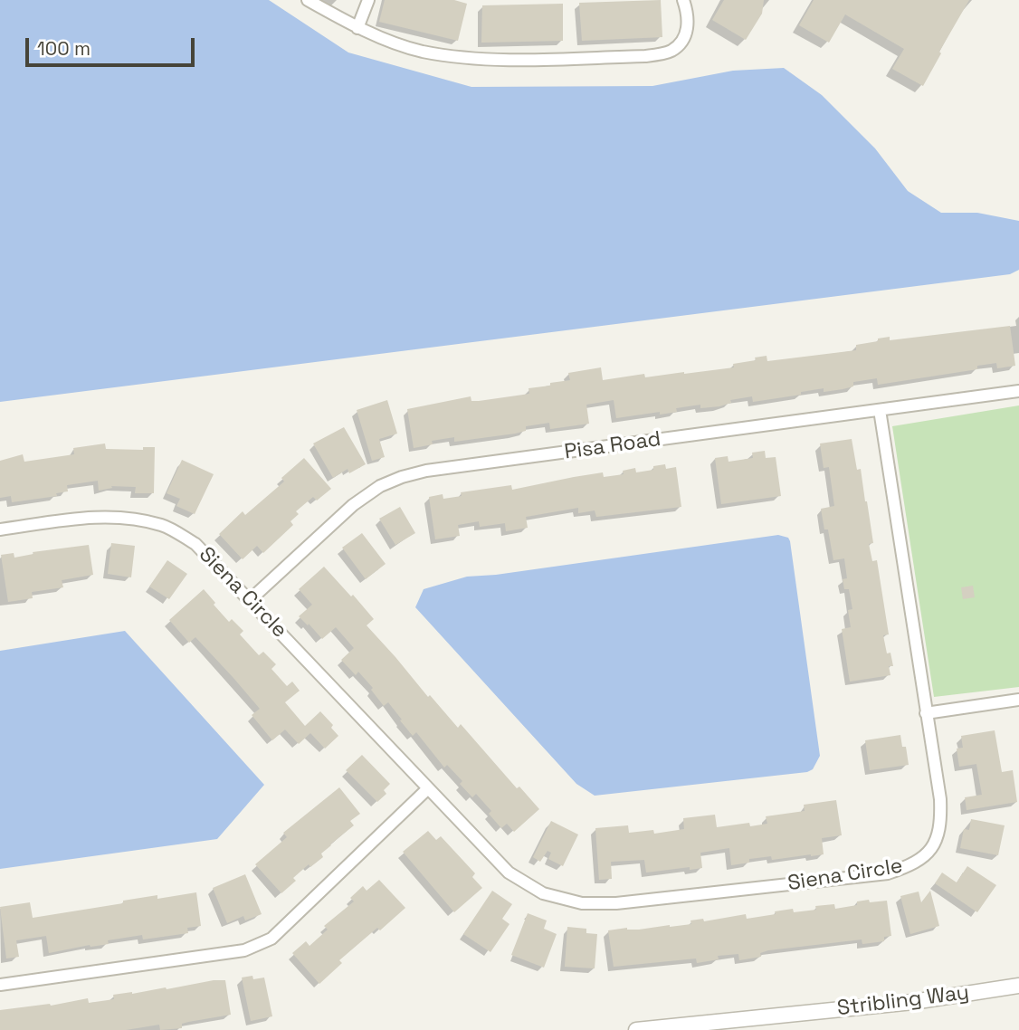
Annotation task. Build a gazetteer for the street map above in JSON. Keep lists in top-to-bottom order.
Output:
{
  "streets": {
    "street": ["Pisa Road", "Siena Circle", "Stribling Way"]
  },
  "crossings": [
    ["Pisa Road", "Siena Circle"]
  ],
  "scale_bar": "100 m"
}
